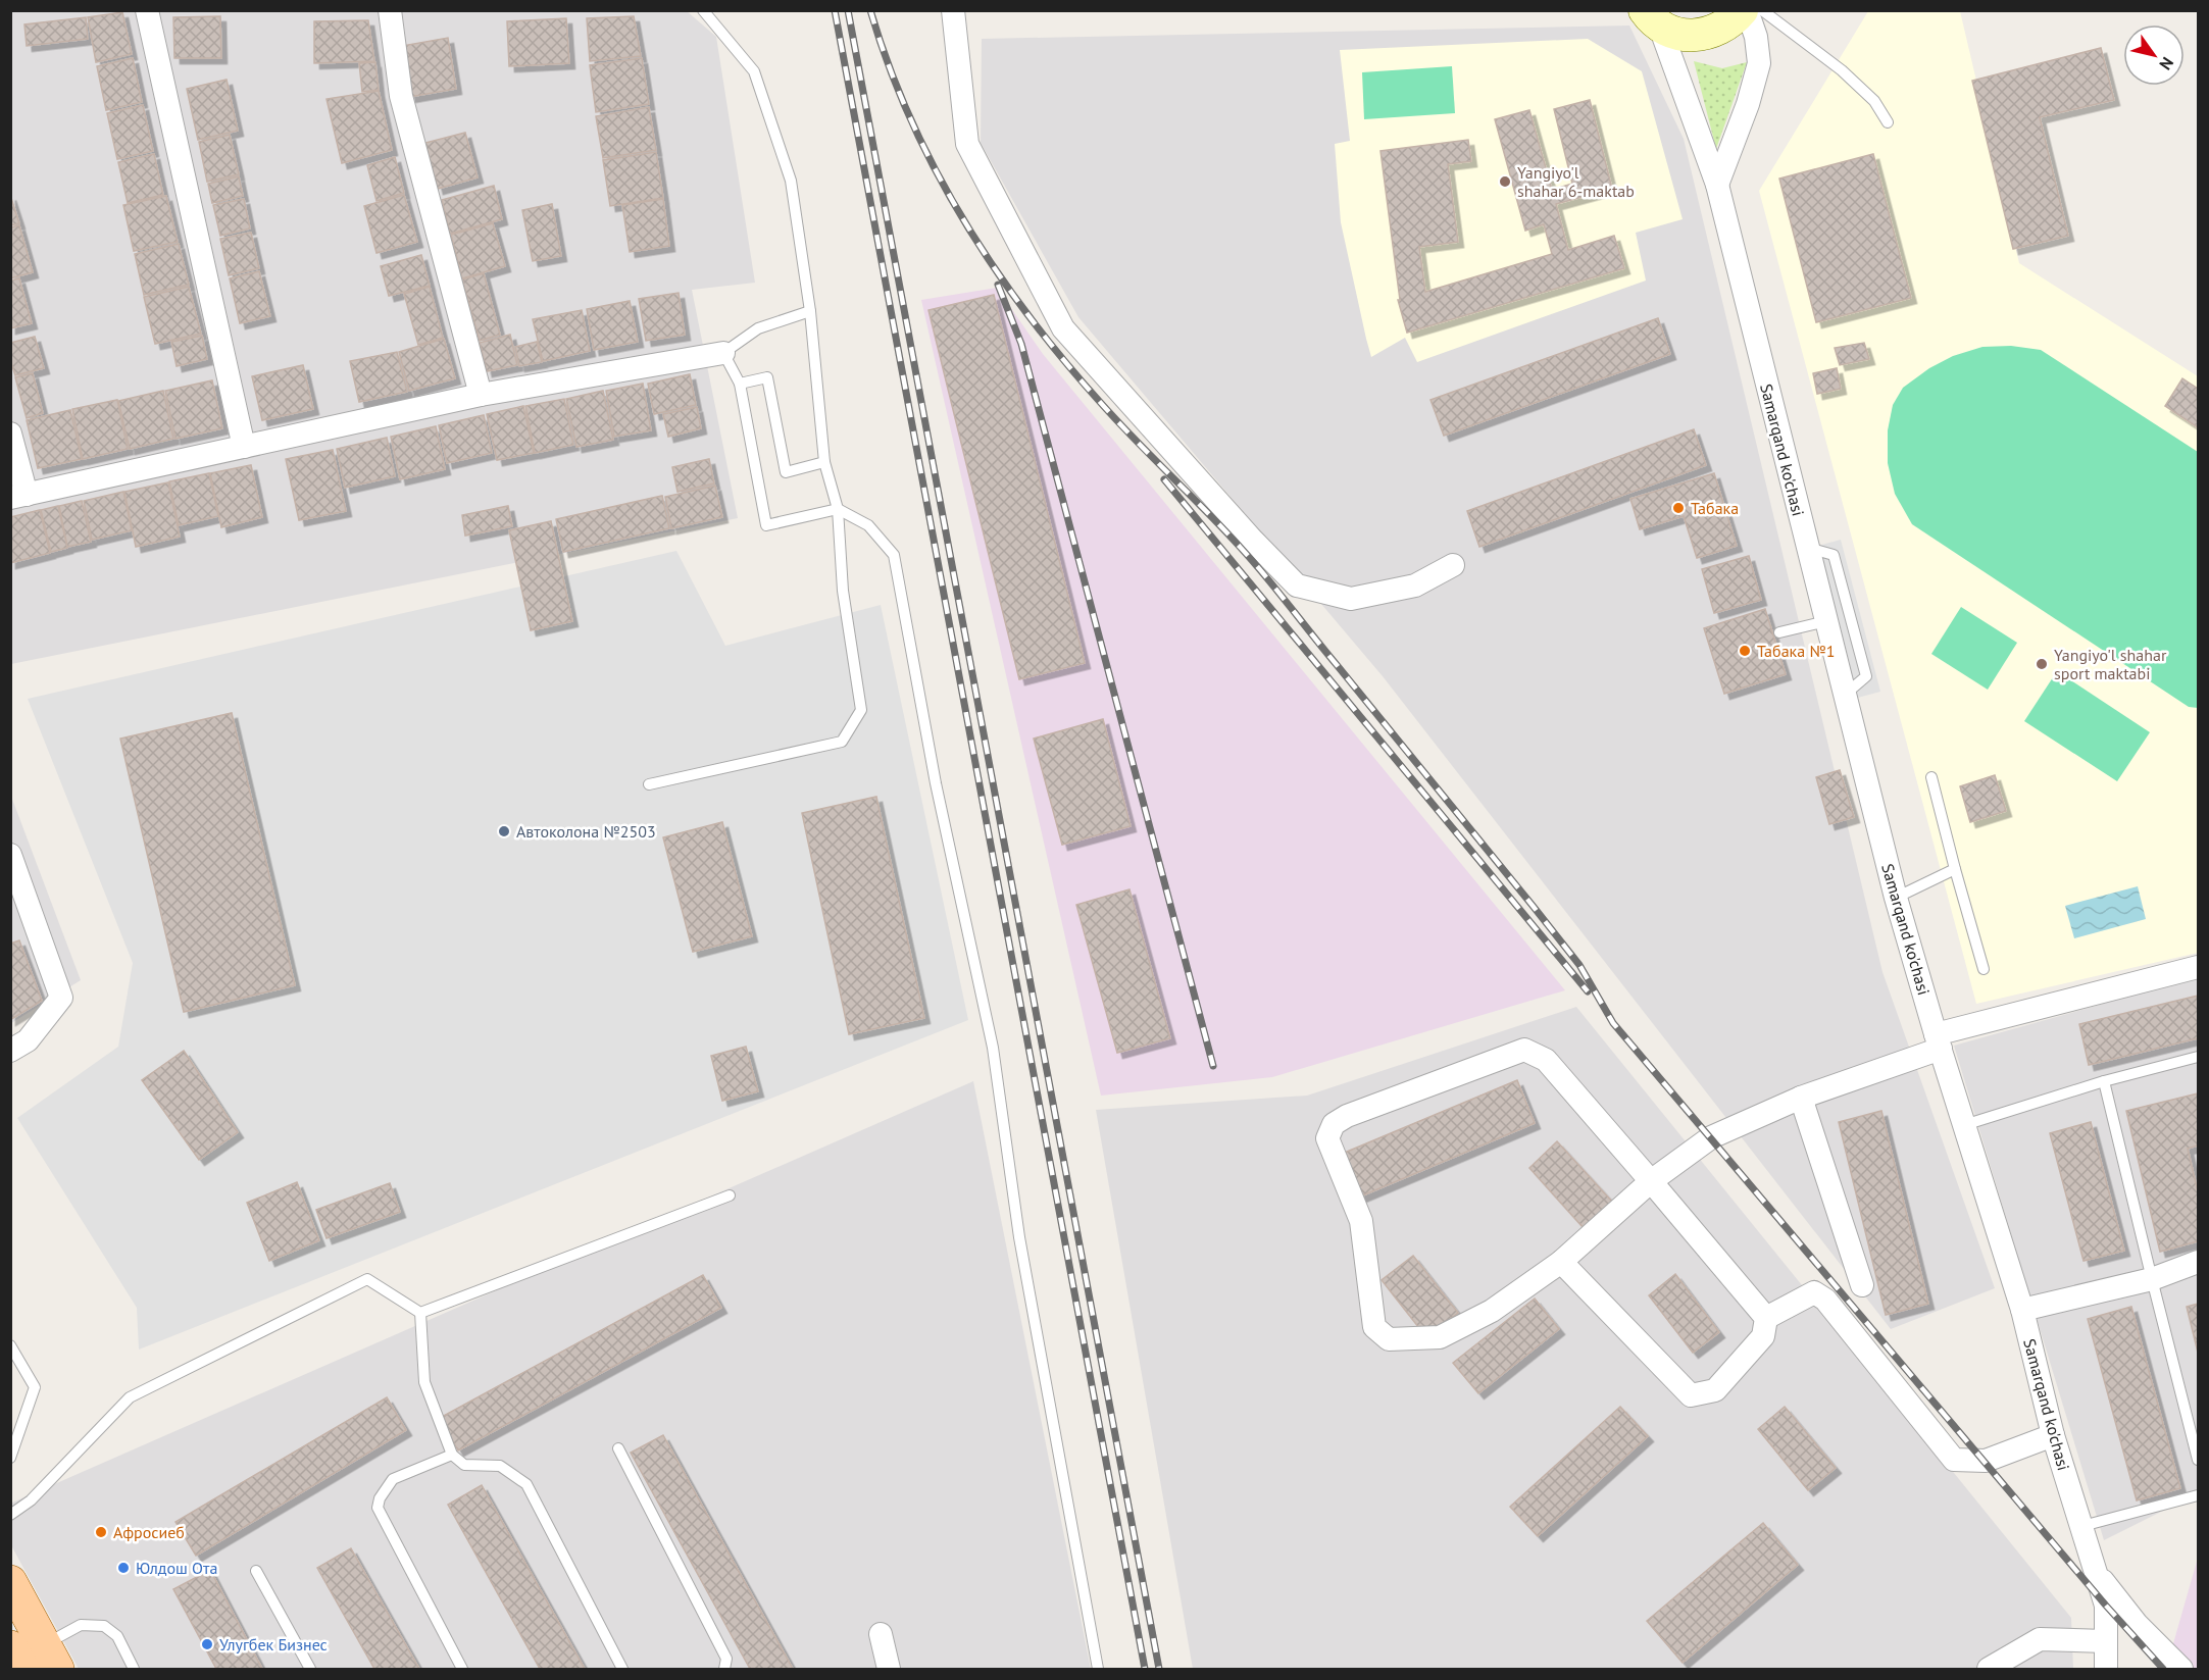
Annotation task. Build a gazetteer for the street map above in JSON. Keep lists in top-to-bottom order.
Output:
{
  "streets": {
    "street": ["Samarqand ko'chasi"]
  },
  "places": [
    "Yangiyo'l shahar 6-maktab",
    "Табака",
    "Табака №1",
    "Yangiyo'l shahar sport maktabi",
    "Автоколона №2503",
    "Афросиеб",
    "Юлдош Ота",
    "Улугбек Бизнес"
  ],
  "north": "bottom right"
}
